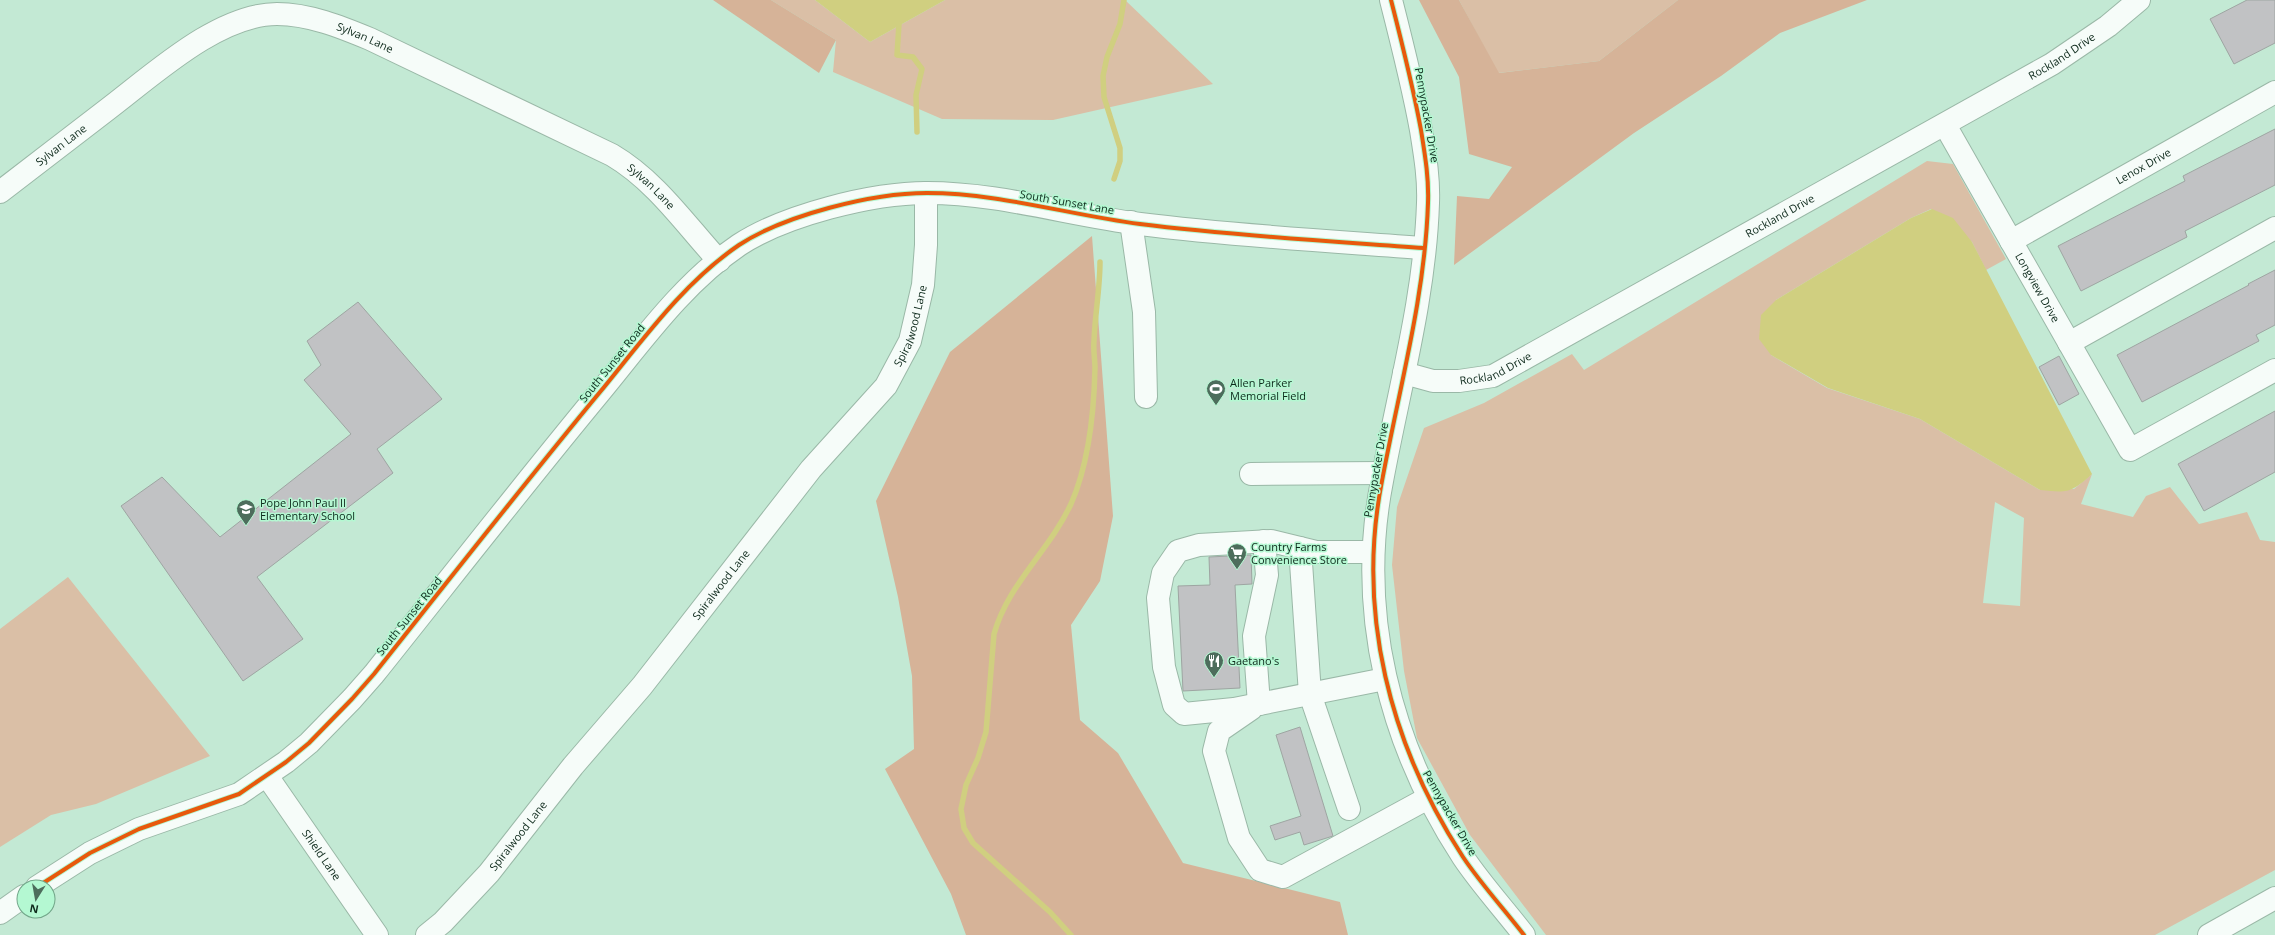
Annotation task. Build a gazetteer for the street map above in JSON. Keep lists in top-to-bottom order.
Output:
{
  "streets": {
    "main road": [
      "Sylvan Lane",
      "Rockland Drive",
      "Pennypacker Drive",
      "Lenox Drive",
      "South Sunset Lane",
      "Longview Drive",
      "Spiralwood Lane",
      "South Sunset Road",
      "Shield Lane"
    ]
  },
  "crossings": [
    ["Sylvan Lane", "South Sunset Lane"],
    ["Sylvan Lane", "South Sunset Road"],
    ["Rockland Drive", "Pennypacker Drive"],
    ["Rockland Drive", "Longview Drive"],
    ["Pennypacker Drive", "South Sunset Lane"],
    ["Lenox Drive", "Longview Drive"],
    ["South Sunset Lane", "Spiralwood Lane"],
    ["South Sunset Lane", "South Sunset Road"],
    ["South Sunset Road", "Shield Lane"]
  ],
  "places": {
    "sports": ["Allen Parker Memorial Field"],
    "school or university": ["Pope John Paul II Elementary School"],
    "supermarket": ["Country Farms Convenience Store"],
    "restaurant": ["Gaetano's"]
  },
  "north": "bottom"
}
